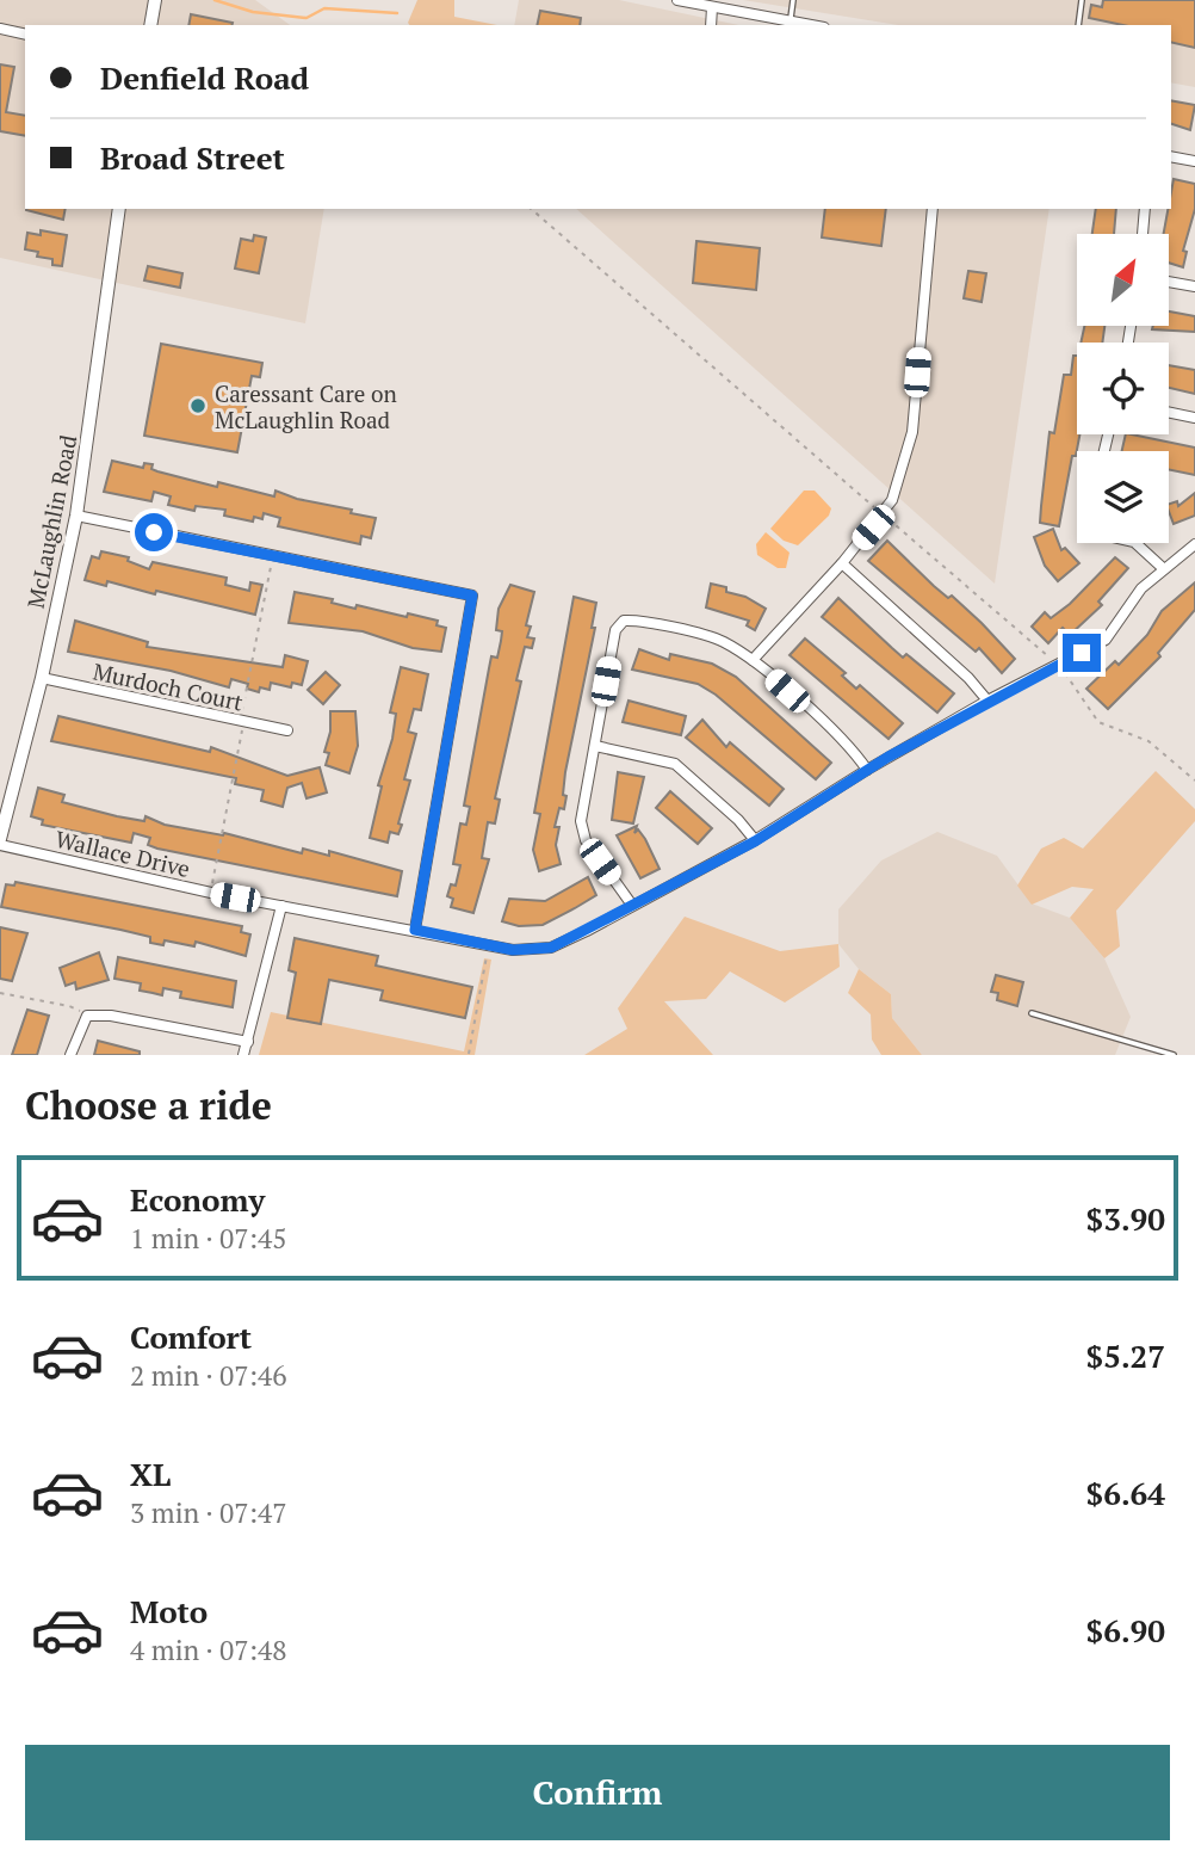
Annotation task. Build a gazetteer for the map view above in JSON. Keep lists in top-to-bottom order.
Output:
{
  "streets": {
    "street": ["McLaughlin Road", "Murdoch Court", "Wallace Drive"]
  },
  "crossings": [
    ["McLaughlin Road", "Murdoch Court"],
    ["McLaughlin Road", "Wallace Drive"]
  ],
  "places": ["Caressant Care on McLaughlin Road"],
  "north": "top right",
  "page": {
    "banner": ["Denfield Road", "Broad Street"],
    "heading": "Choose a ride",
    "list": [
      {
        "name": "Economy",
        "note": "1 min · 07:45",
        "value": "$3.90"
      },
      {
        "name": "Comfort",
        "note": "2 min · 07:46",
        "value": "$5.27"
      },
      {
        "name": "XL",
        "note": "3 min · 07:47",
        "value": "$6.64"
      },
      {
        "name": "Moto",
        "note": "4 min · 07:48",
        "value": "$6.90"
      }
    ],
    "buttons": "Confirm"
  }
}
